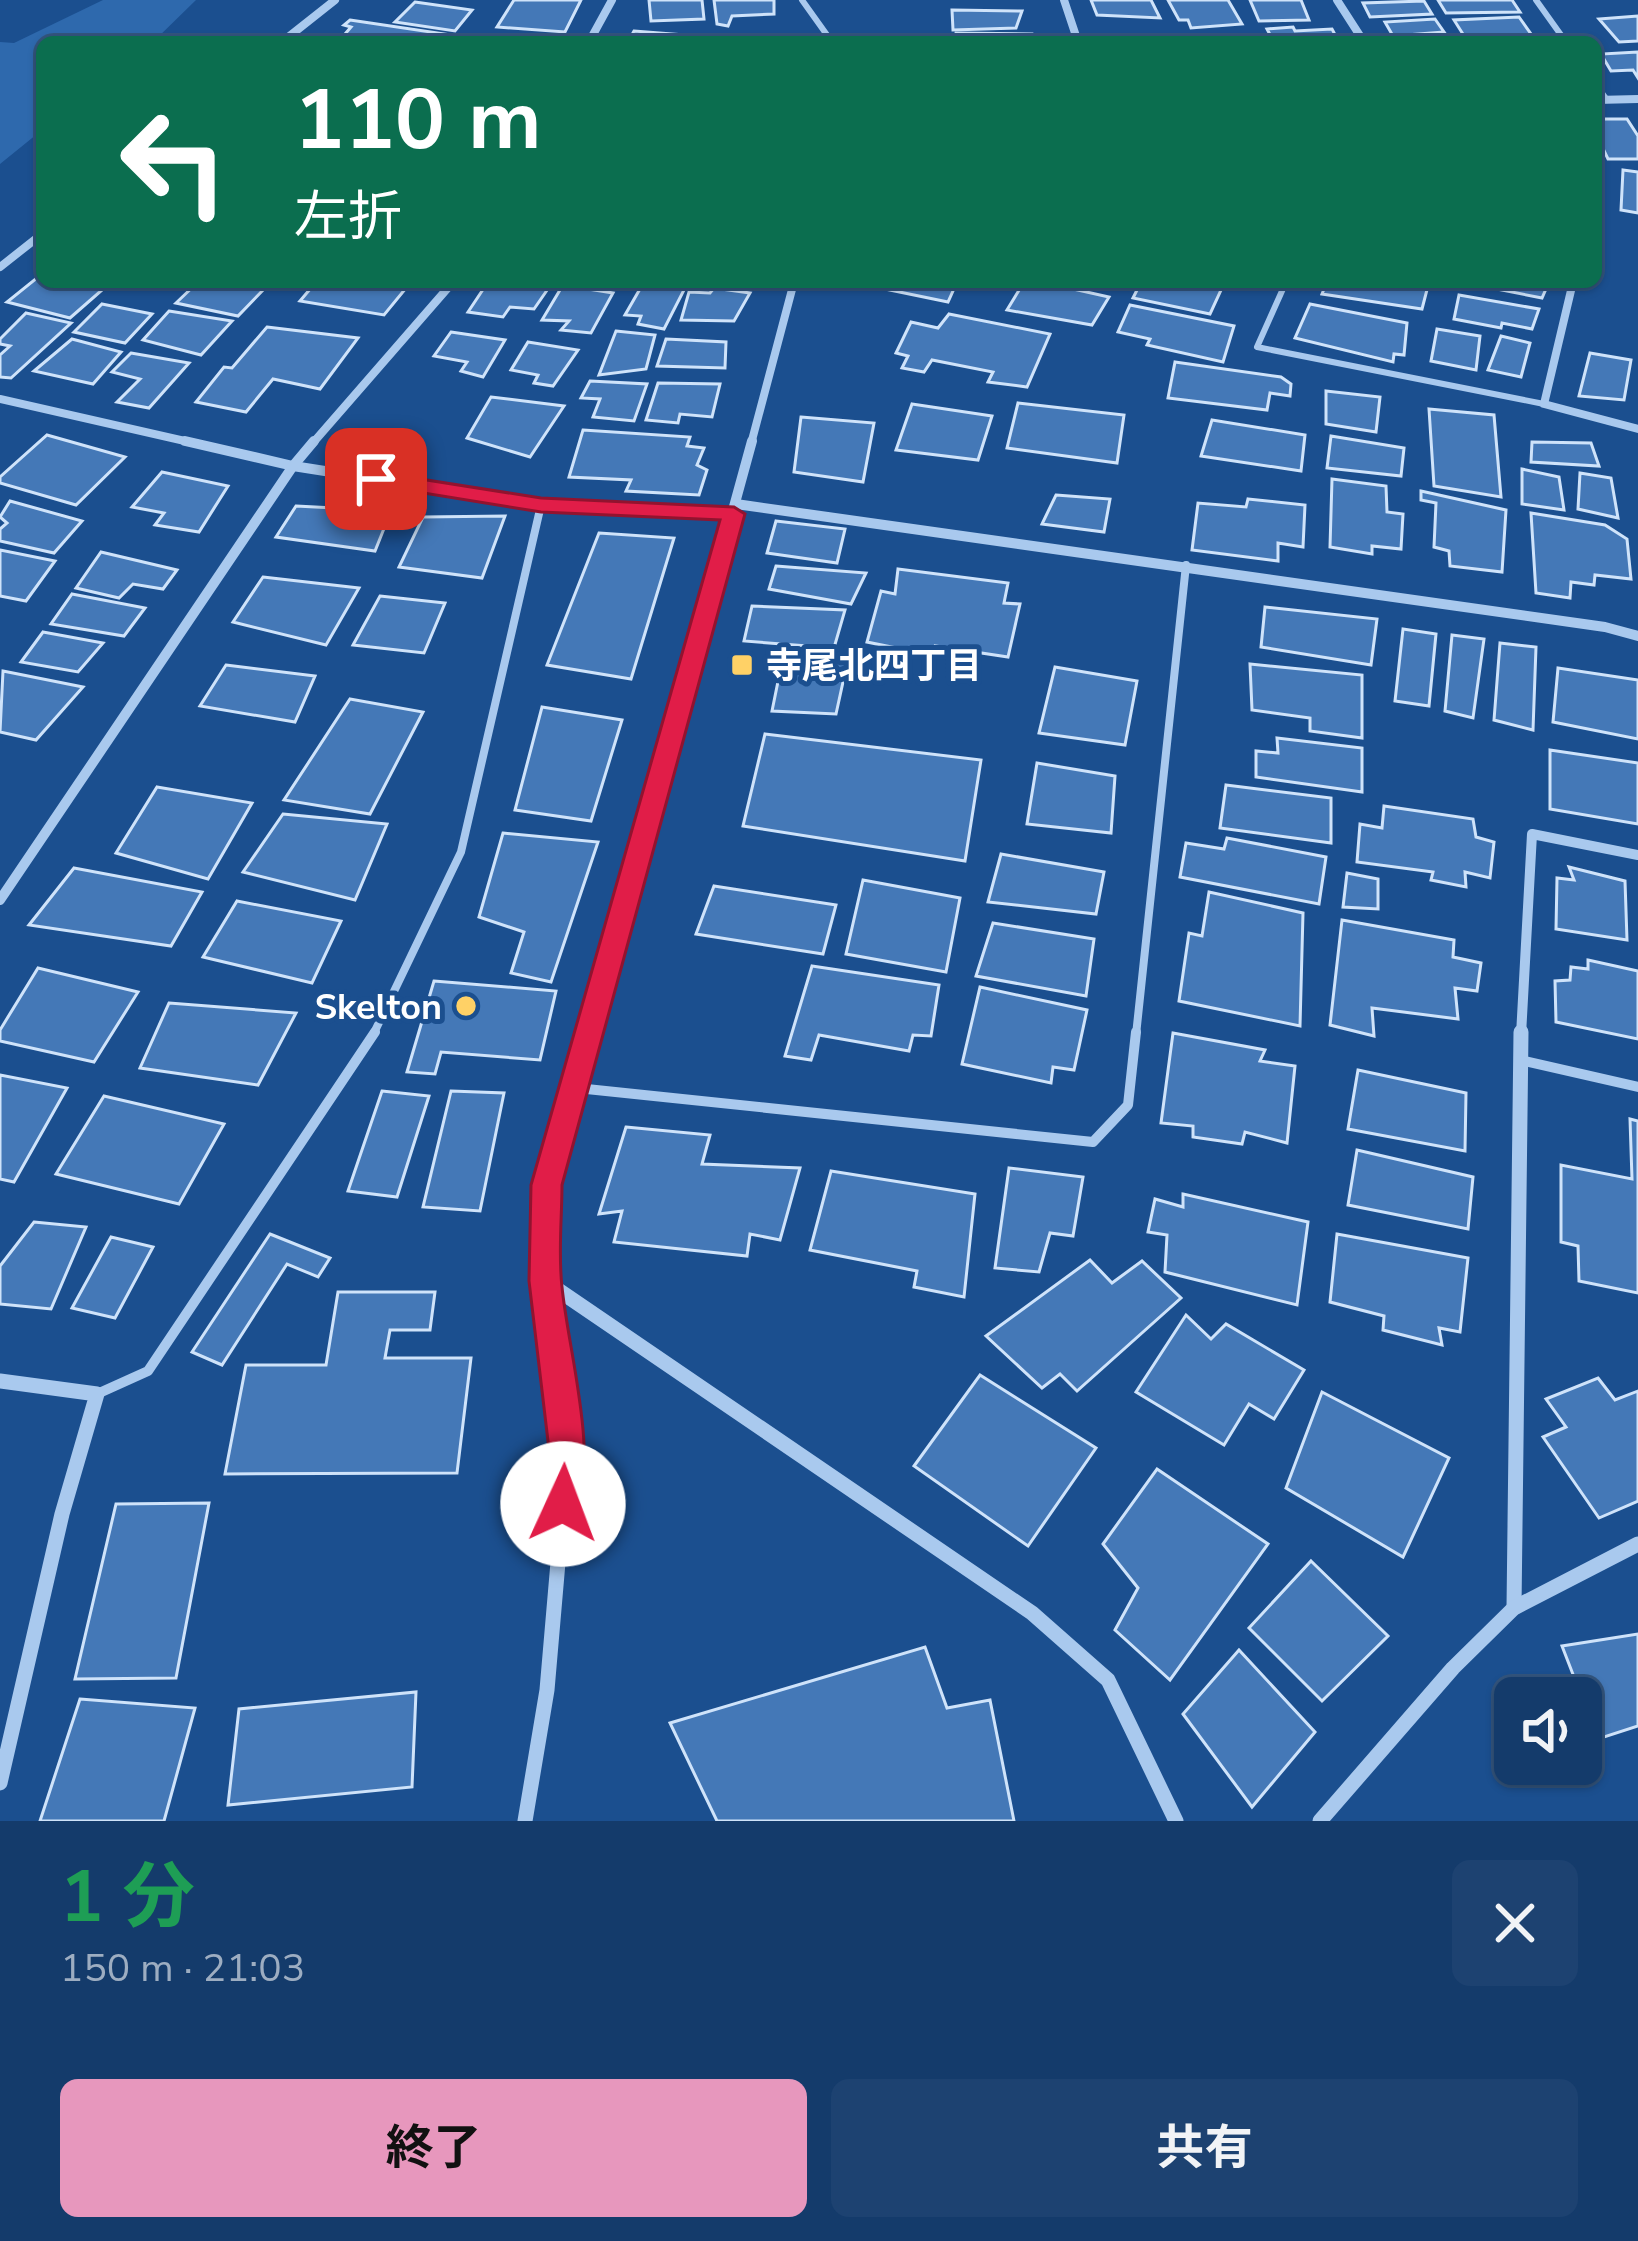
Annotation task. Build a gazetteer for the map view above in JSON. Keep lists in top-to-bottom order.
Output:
{
  "places": {
    "transit": ["寺尾北四丁目"],
    "other": ["Skelton"]
  },
  "page": {
    "turn": ["110 m", "左折"],
    "heading": ["1 分", "150 m · 21:03"],
    "buttons": ["終了", "共有"]
  }
}
